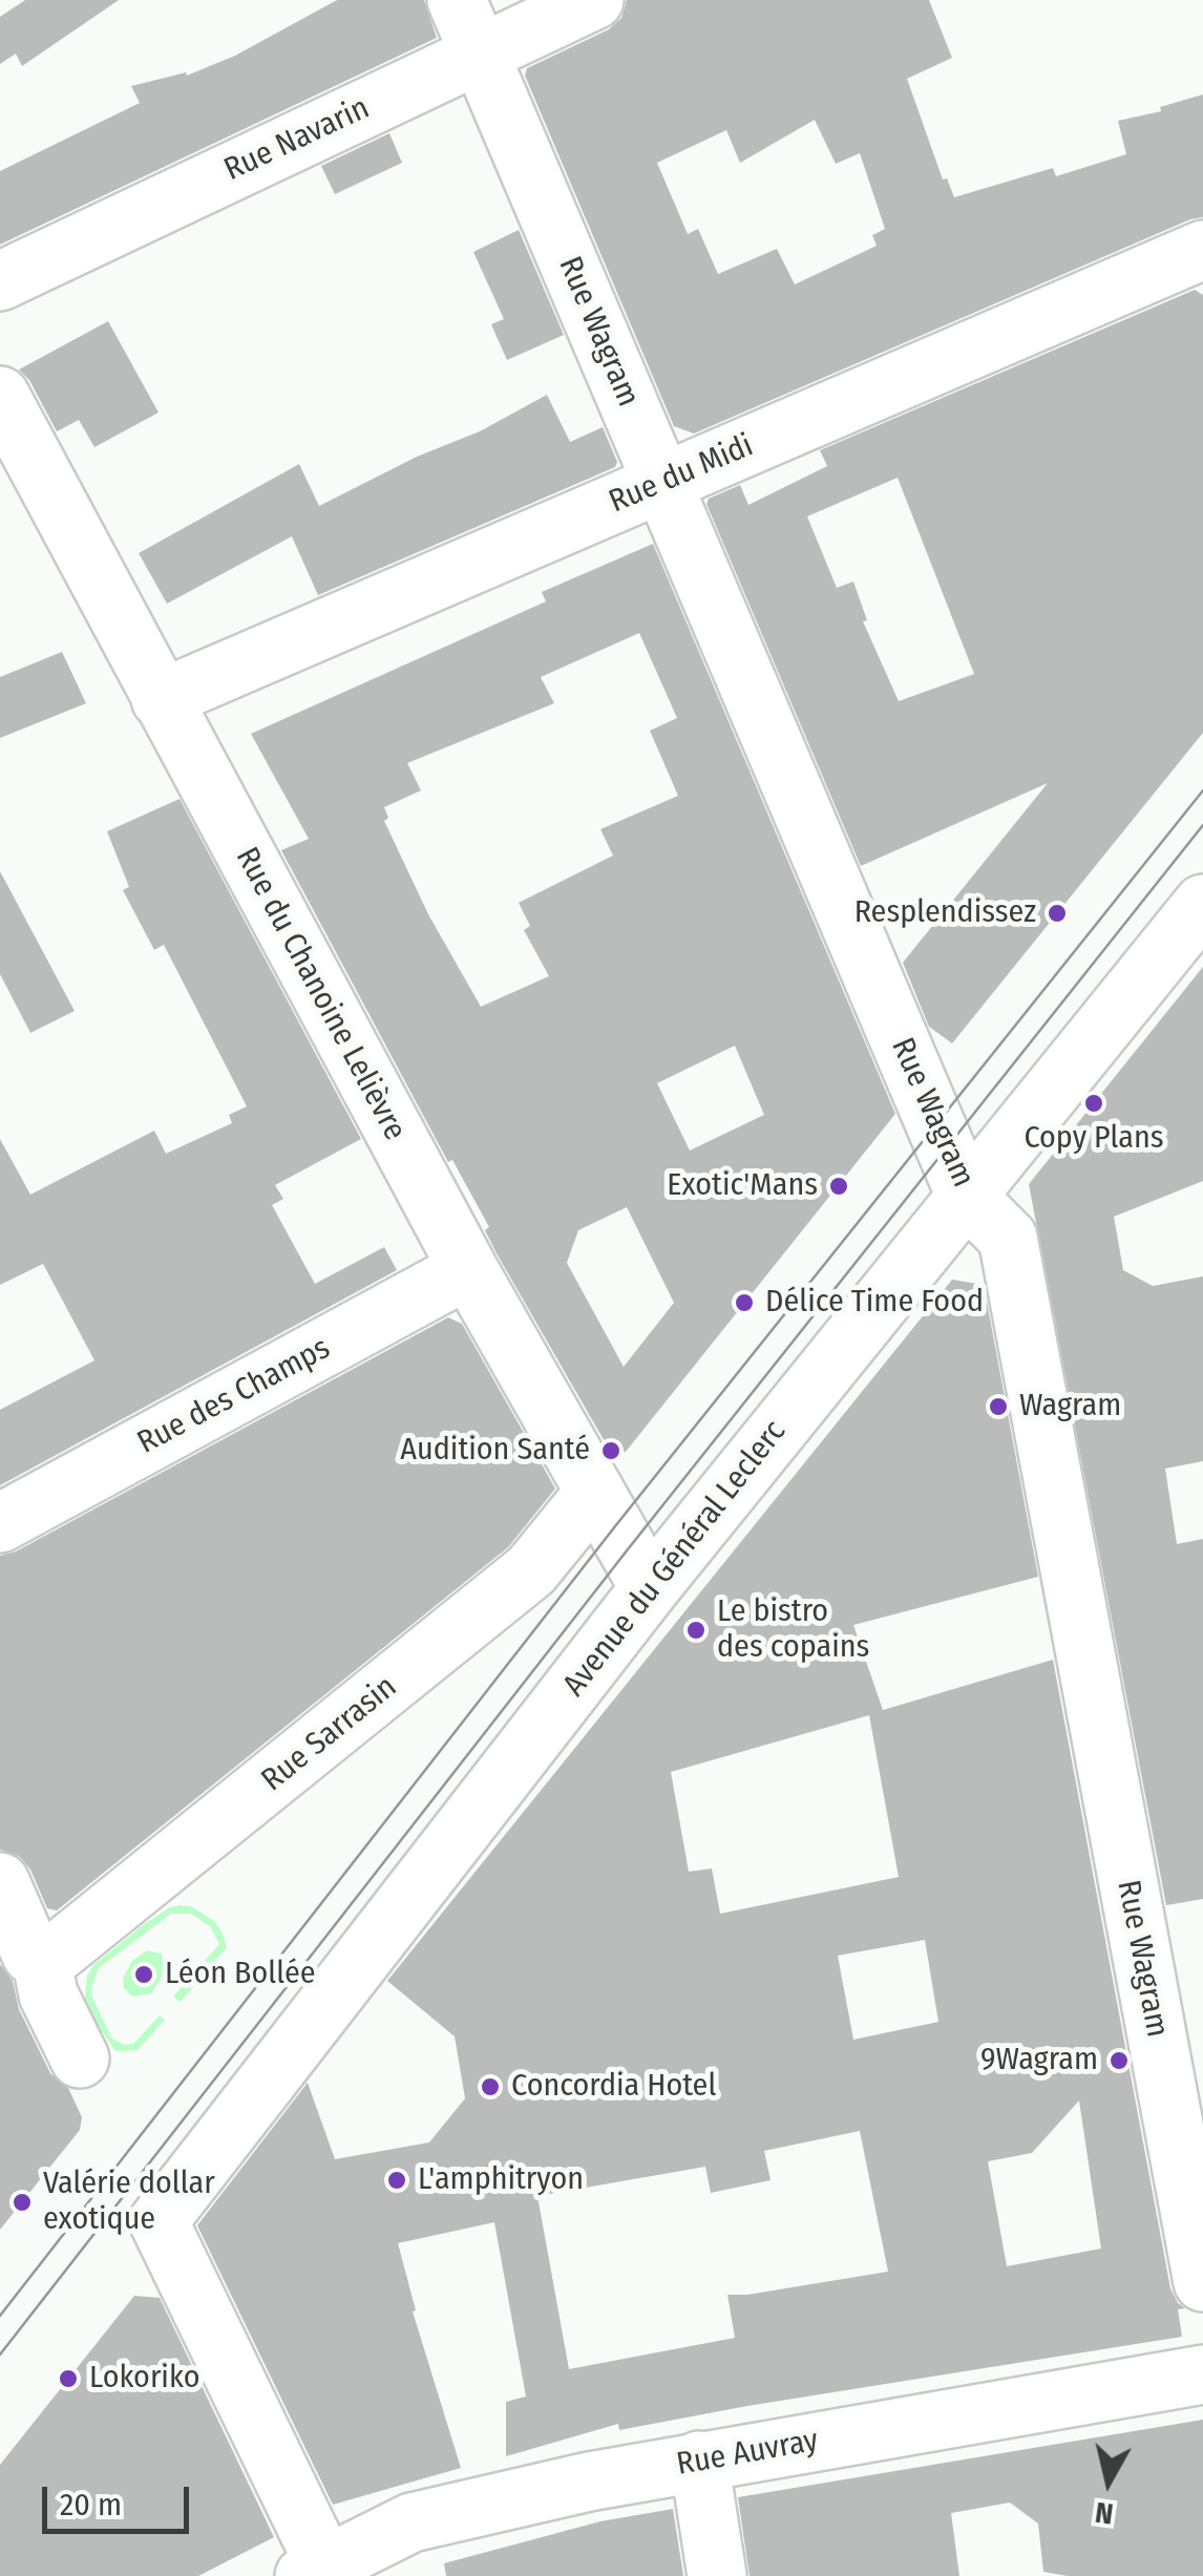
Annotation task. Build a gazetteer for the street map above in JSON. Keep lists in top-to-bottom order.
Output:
{
  "streets": {
    "street": [
      "Rue Navarin",
      "Rue Wagram",
      "Rue du Midi",
      "Rue du Chanoine Lelièvre",
      "Rue des Champs",
      "Avenue du Général Leclerc",
      "Rue Sarrasin",
      "Rue Auvray"
    ]
  },
  "crossings": [
    ["Rue Navarin", "Rue Wagram"],
    ["Rue Wagram", "Rue du Midi"],
    ["Rue Wagram", "Avenue du Général Leclerc"],
    ["Rue du Midi", "Rue du Chanoine Lelièvre"],
    ["Rue du Chanoine Lelièvre", "Rue des Champs"],
    ["Rue du Chanoine Lelièvre", "Avenue du Général Leclerc"],
    ["Rue du Chanoine Lelièvre", "Rue Sarrasin"],
    ["Avenue du Général Leclerc", "Rue Auvray"]
  ],
  "places": [
    "Resplendissez",
    "Copy Plans",
    "Exotic'Mans",
    "Délice Time Food",
    "Wagram",
    "Audition Santé",
    "Le bistro des copains",
    "Léon Bollée",
    "9Wagram",
    "Concordia Hotel",
    "L'amphitryon",
    "Valérie dollar exotique",
    "Lokoriko"
  ],
  "scale_bar": "20 m",
  "north": "bottom"
}
